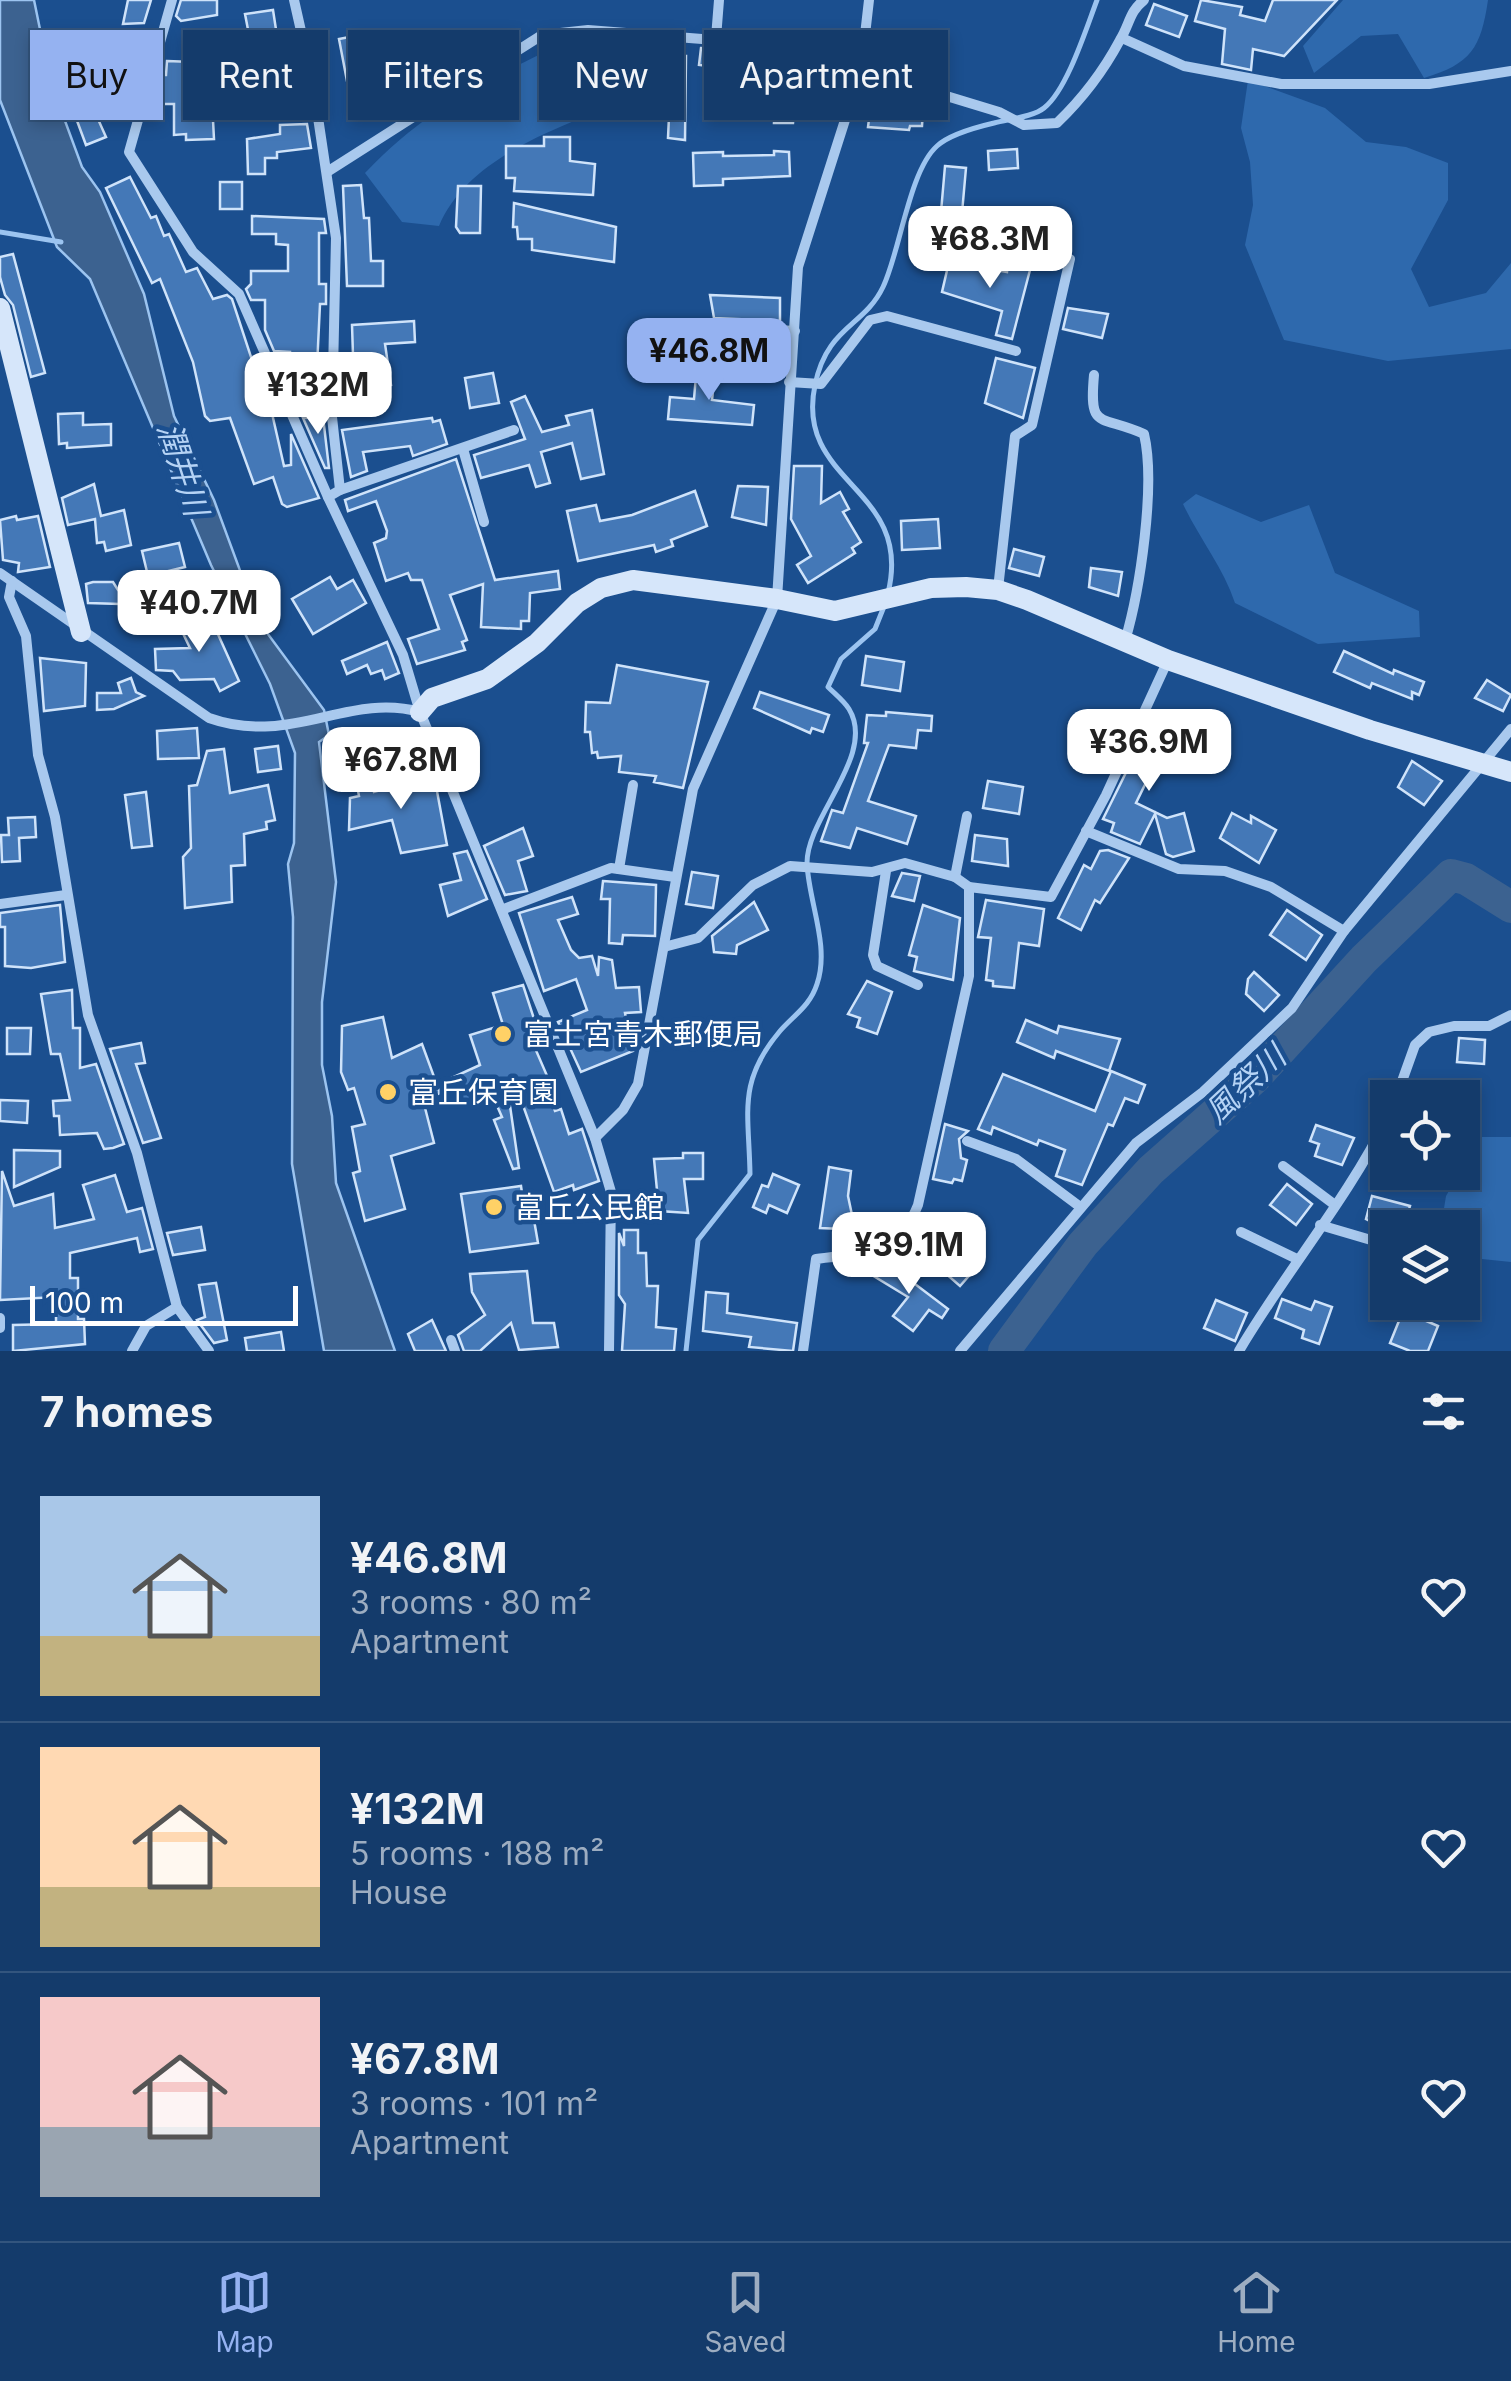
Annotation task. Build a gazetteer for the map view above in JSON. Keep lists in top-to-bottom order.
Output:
{
  "water": ["潤井川", "風祭川"],
  "places": ["富士宮青木郵便局", "富丘保育園", "富丘公民館"],
  "scale_bar": "100 m",
  "page": {
    "chip": [
      "Buy",
      "Rent",
      "Filters",
      "New",
      "Apartment"
    ],
    "price": [
      "¥68.3M",
      "¥46.8M",
      "¥132M",
      "¥40.7M",
      "¥36.9M",
      "¥67.8M",
      "¥39.1M"
    ],
    "scale": "100 m",
    "heading": "7 homes",
    "list": [
      {
        "name": "¥46.8M",
        "note": "3 rooms · 80 m² · Apartment"
      },
      {
        "name": "¥132M",
        "note": "5 rooms · 188 m² · House"
      },
      {
        "name": "¥67.8M",
        "note": "3 rooms · 101 m² · Apartment"
      }
    ],
    "tabs": ["Map", "Saved", "Home"]
  }
}
